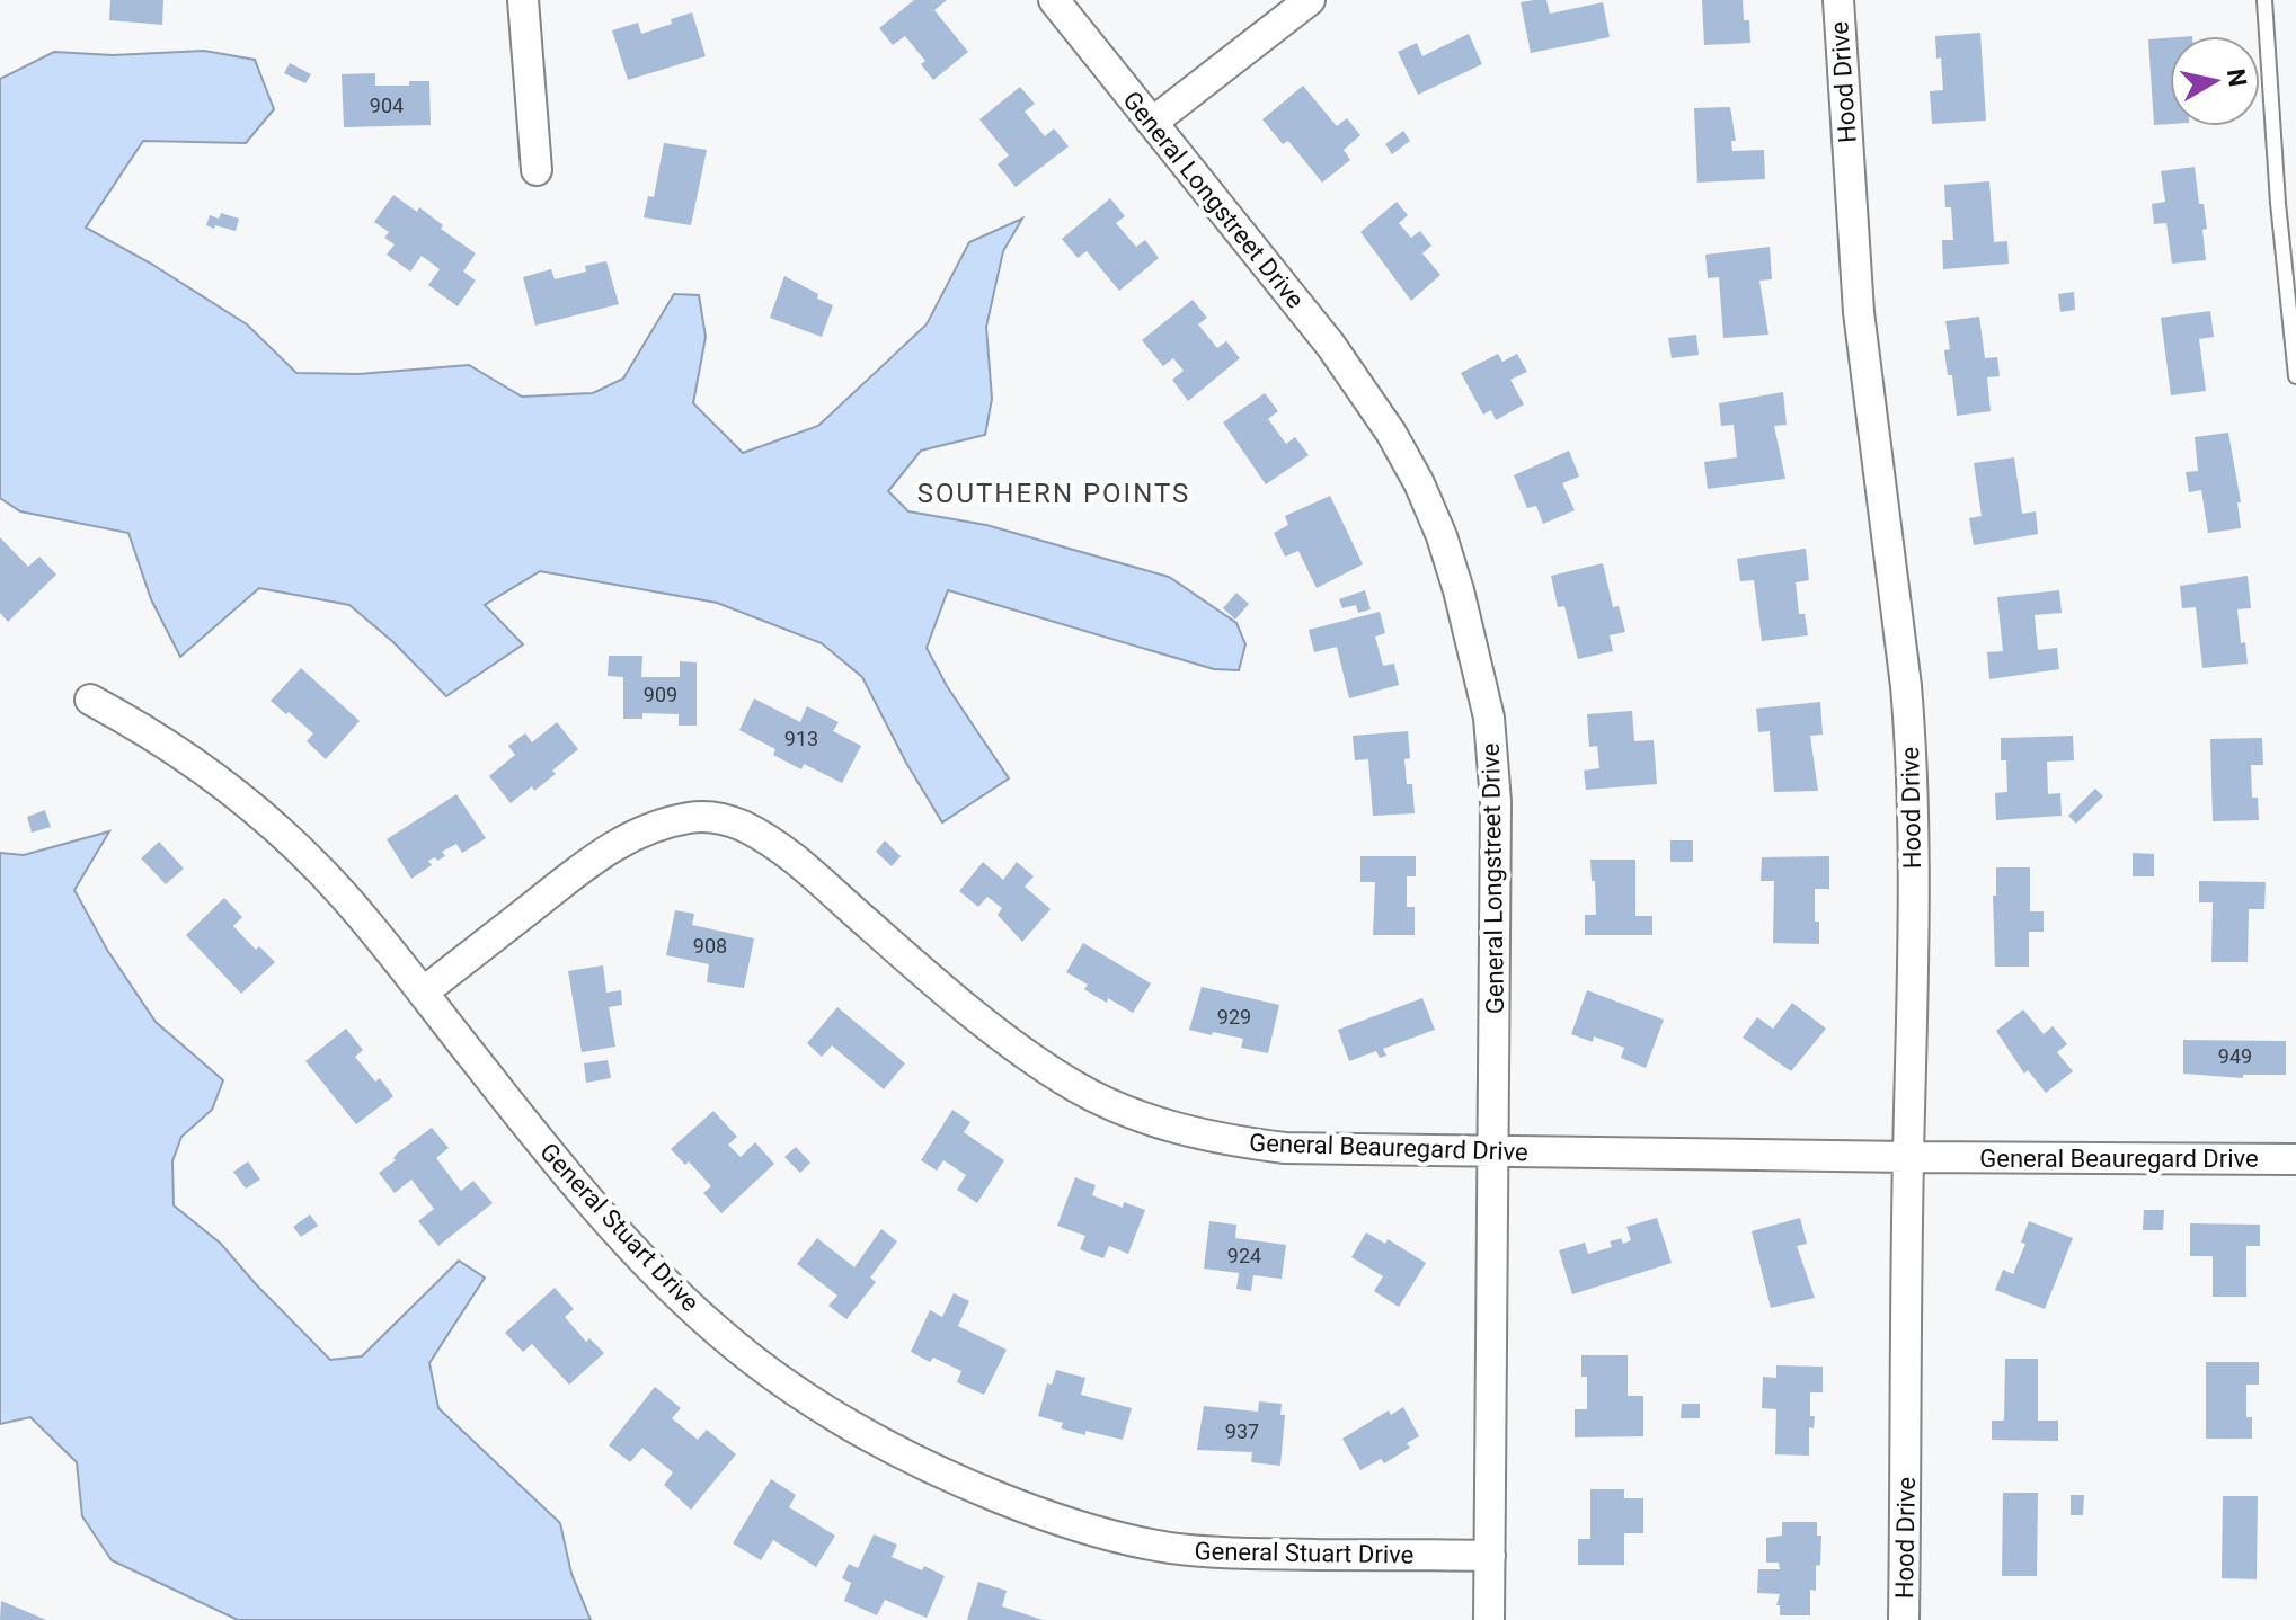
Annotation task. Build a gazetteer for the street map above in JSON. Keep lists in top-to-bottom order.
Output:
{
  "streets": {
    "street": [
      "Hood Drive",
      "General Longstreet Drive",
      "General Beauregard Drive",
      "General Stuart Drive"
    ]
  },
  "crossings": [
    ["Hood Drive", "General Beauregard Drive"],
    ["General Longstreet Drive", "General Beauregard Drive"],
    ["General Longstreet Drive", "General Stuart Drive"],
    ["General Beauregard Drive", "General Stuart Drive"]
  ],
  "districts": ["SOUTHERN POINTS"],
  "house_numbers": [
    "904",
    "909",
    "913",
    "908",
    "929",
    "949",
    "924",
    "937"
  ],
  "north": "right"
}
